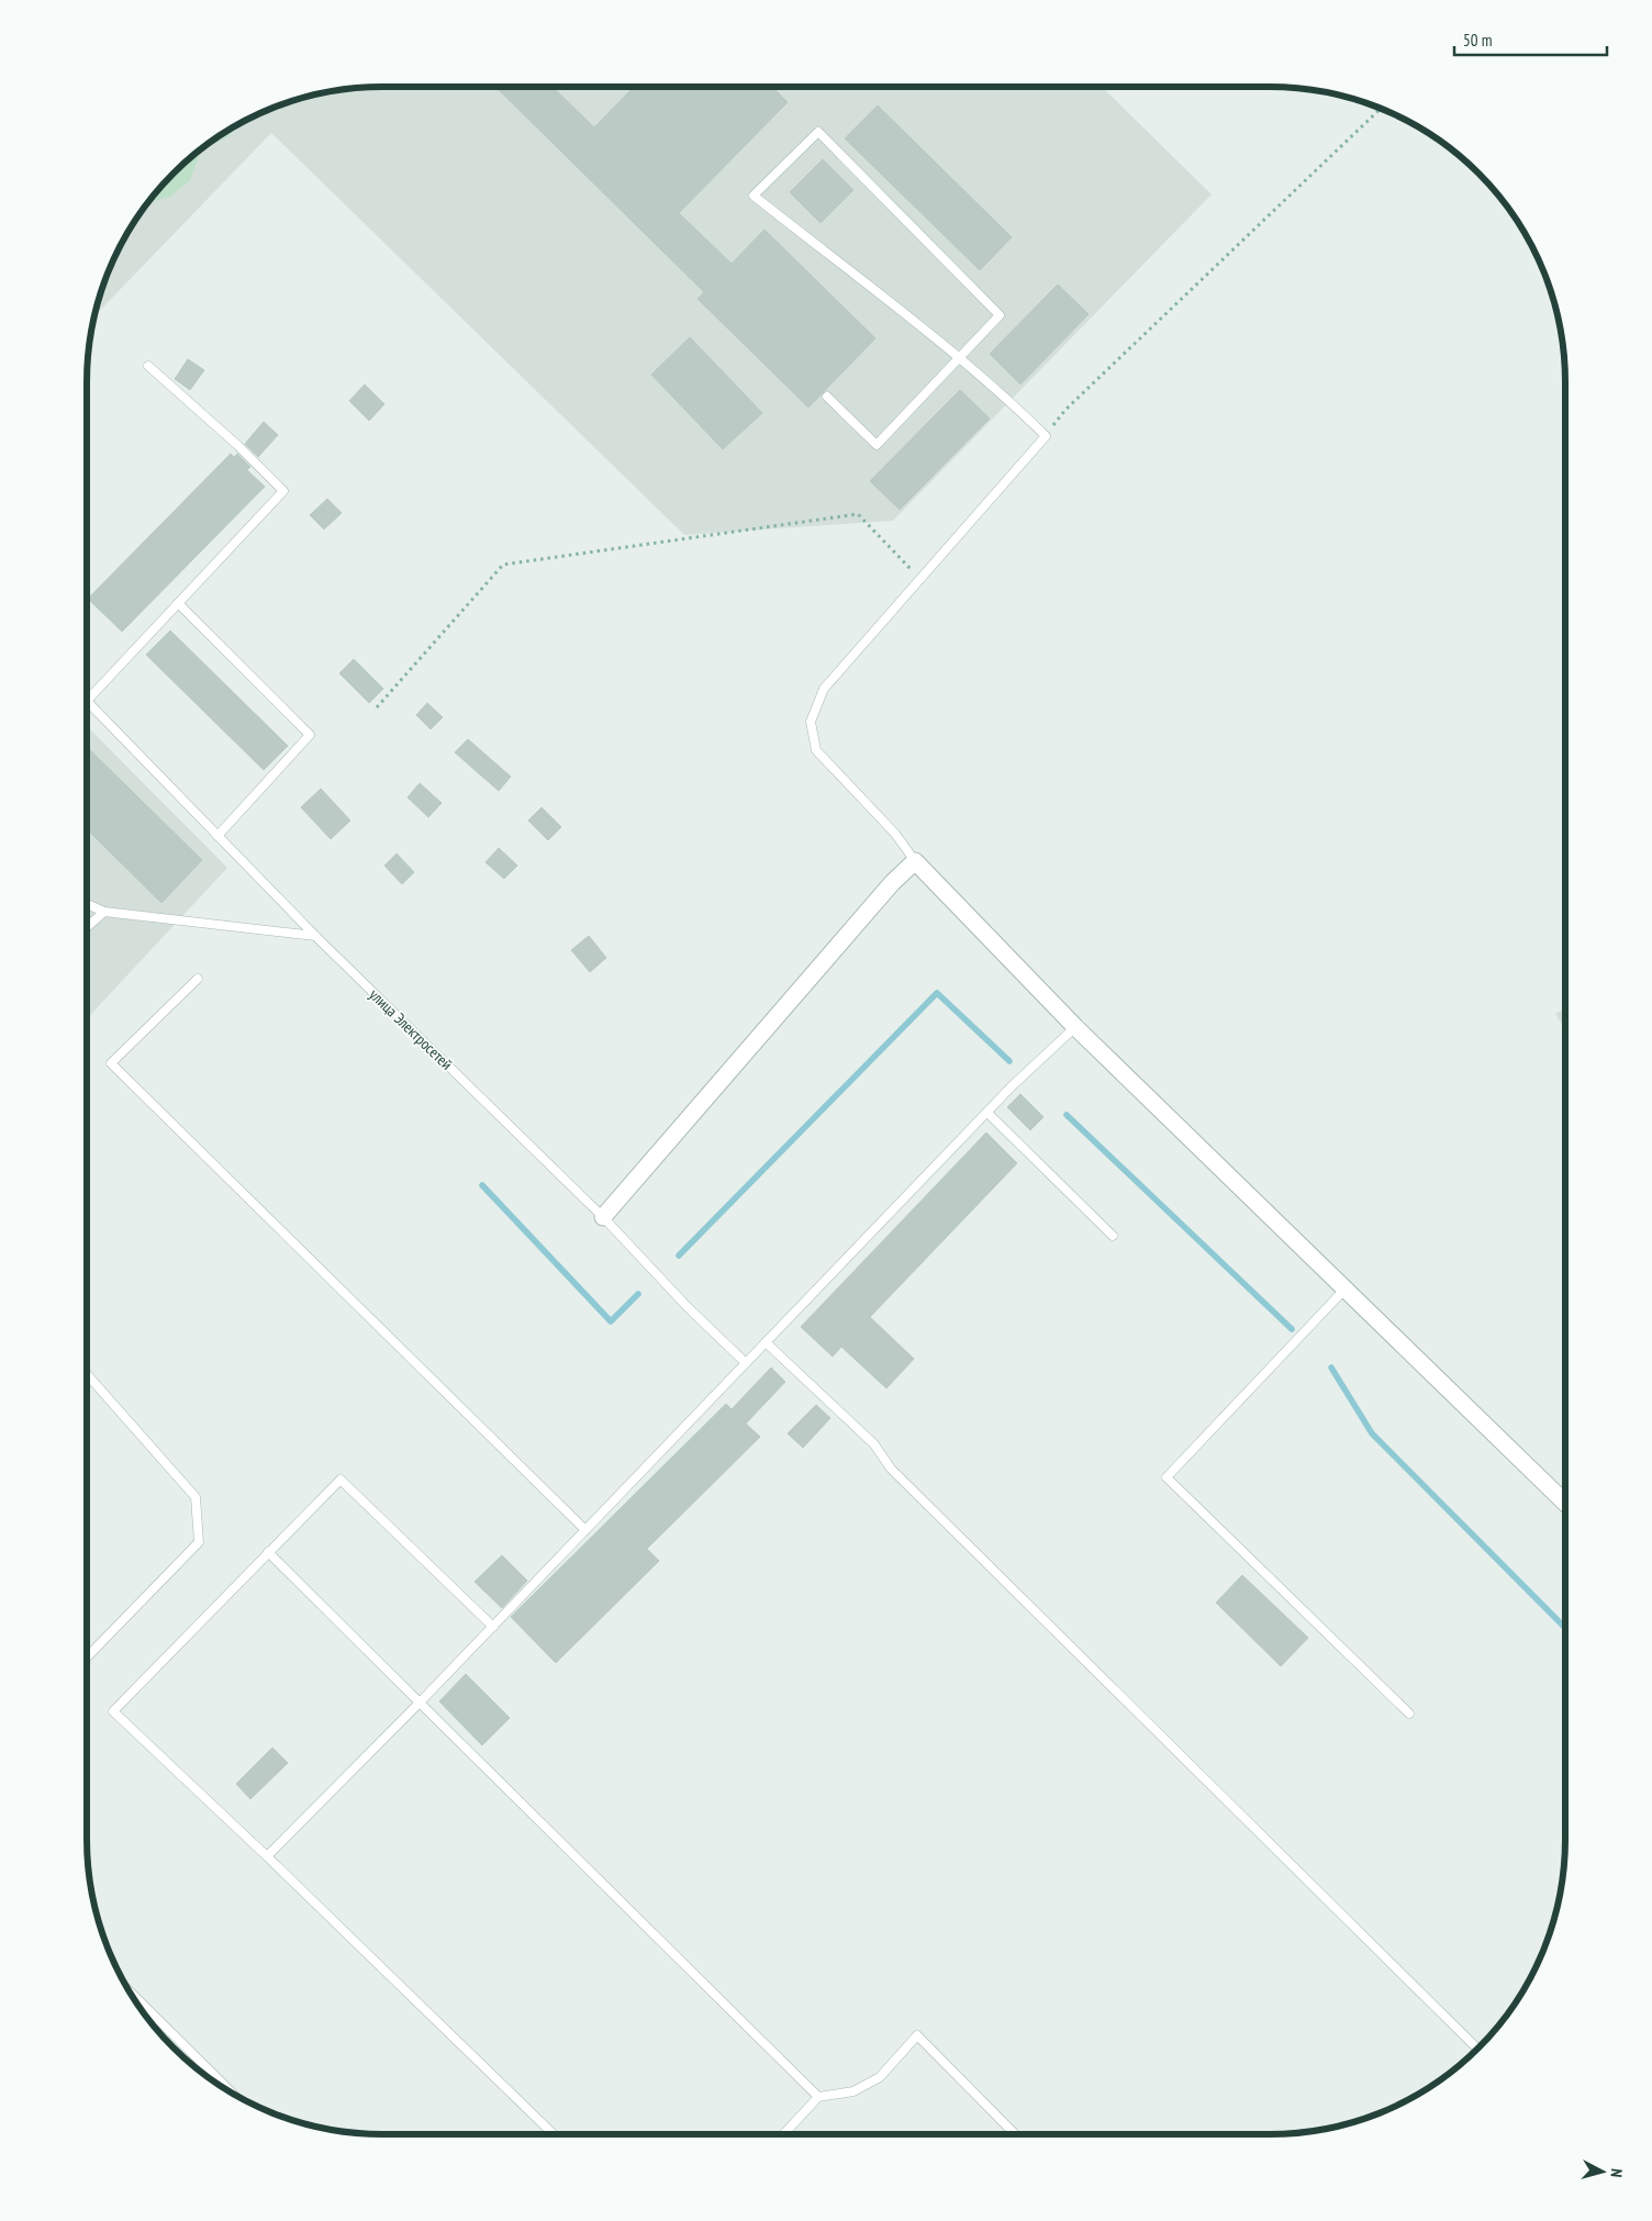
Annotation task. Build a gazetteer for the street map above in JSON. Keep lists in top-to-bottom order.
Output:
{
  "streets": {
    "lane": ["улица Электросетей"]
  },
  "scale_bar": "50 m",
  "north": "right"
}
